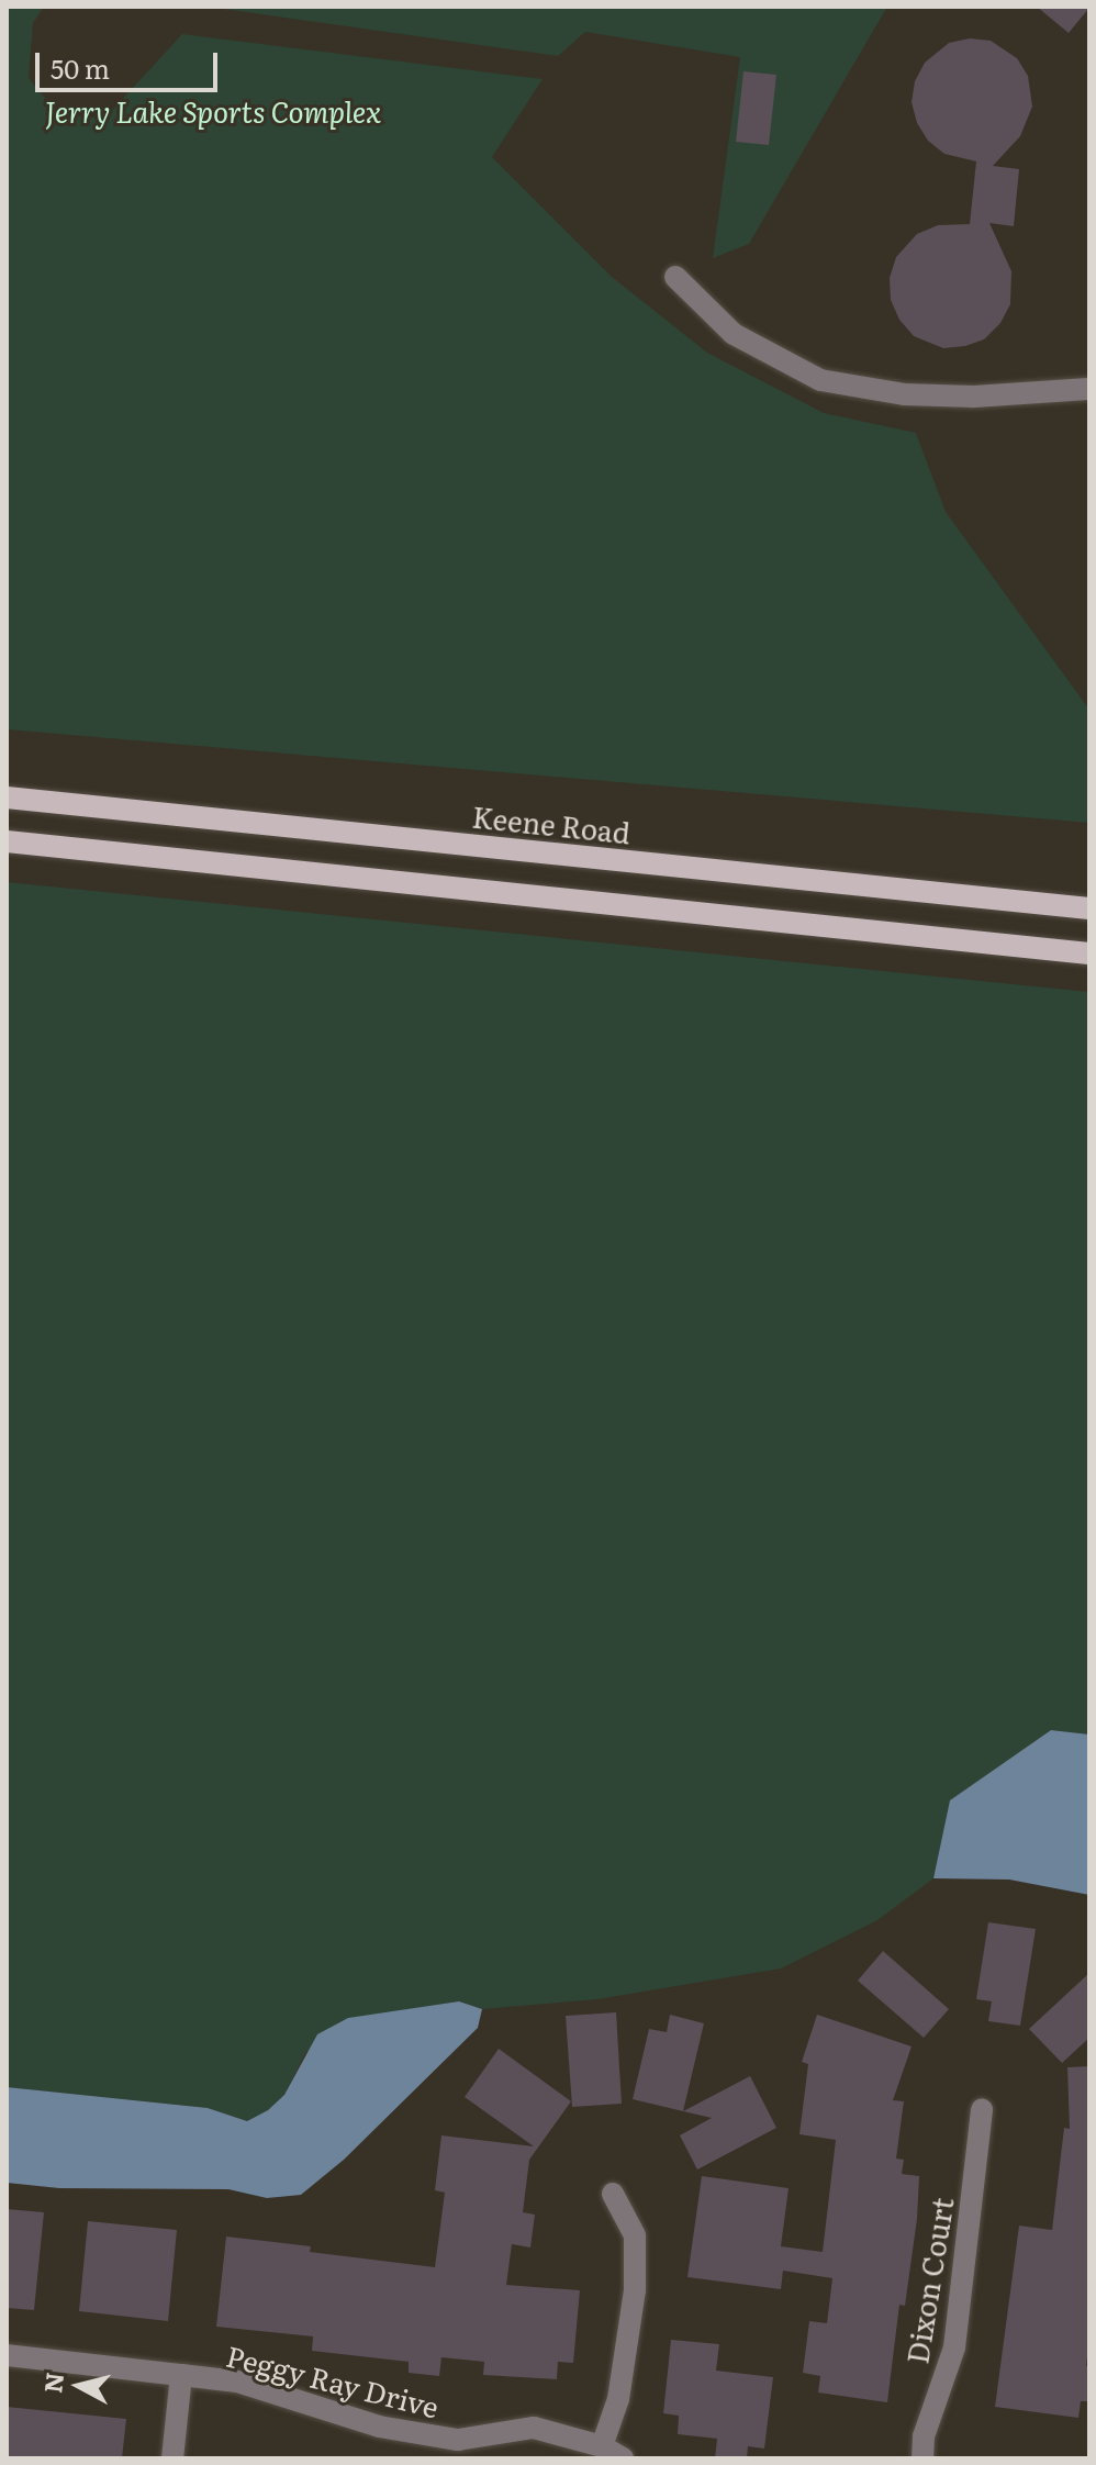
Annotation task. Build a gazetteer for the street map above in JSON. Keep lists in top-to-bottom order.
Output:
{
  "streets": {
    "main road": ["Keene Road"],
    "street": ["Dixon Court", "Peggy Ray Drive"]
  },
  "parks": ["Jerry Lake Sports Complex"],
  "scale_bar": "50 m",
  "north": "left"
}
